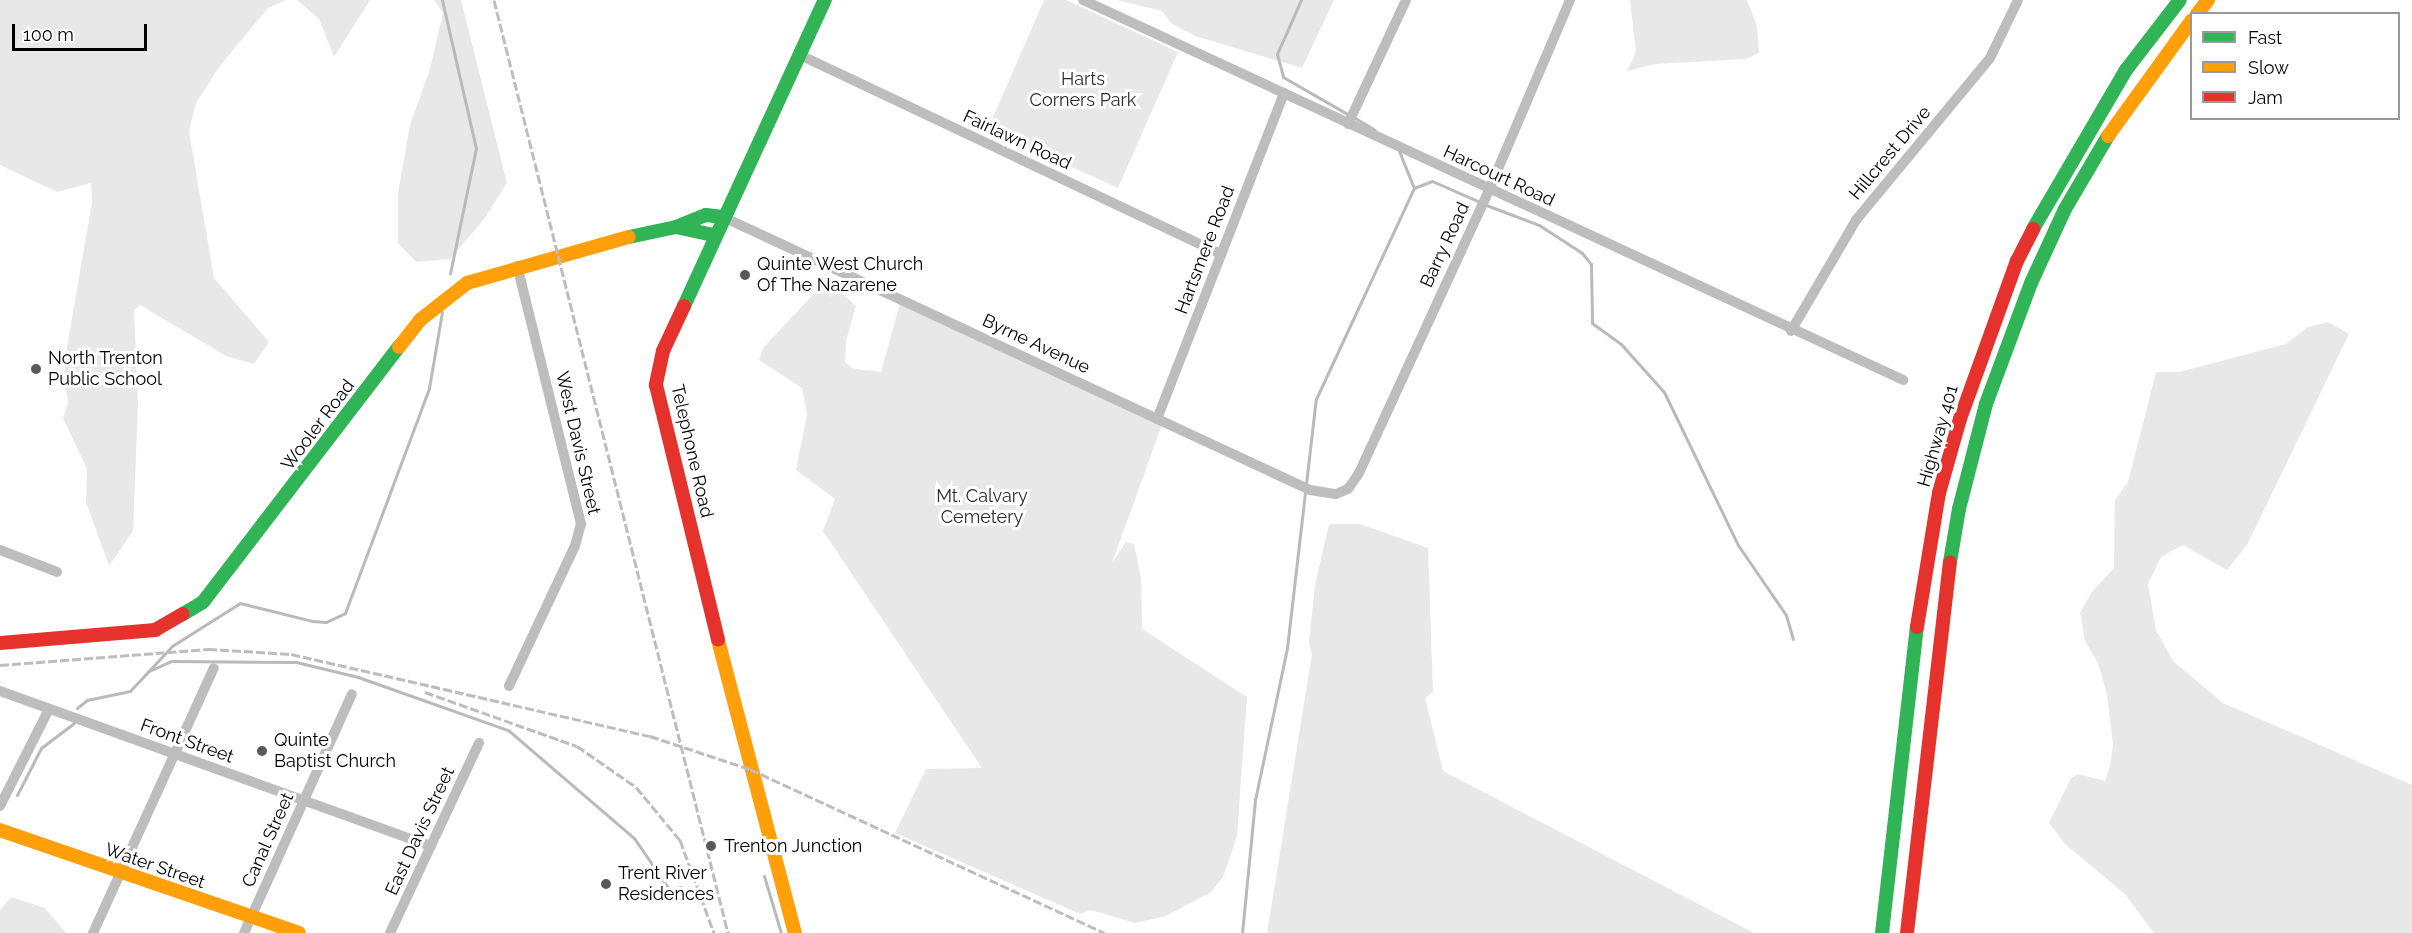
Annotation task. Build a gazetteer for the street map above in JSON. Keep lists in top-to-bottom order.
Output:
{
  "streets": {
    "main road": [
      "Wooler Road",
      "Highway 401",
      "Telephone Road",
      "Water Street"
    ],
    "street": [
      "Fairlawn Road",
      "Hillcrest Drive",
      "Harcourt Road",
      "Barry Road",
      "Hartsmere Road",
      "Byrne Avenue",
      "West Davis Street",
      "Front Street",
      "East Davis Street",
      "Canal Street"
    ]
  },
  "crossings": [
    ["Fairlawn Road", "Hartsmere Road"],
    ["Fairlawn Road", "Telephone Road"],
    ["Hillcrest Drive", "Harcourt Road"],
    ["Harcourt Road", "Barry Road"],
    ["Harcourt Road", "Hartsmere Road"],
    ["Barry Road", "Byrne Avenue"],
    ["Hartsmere Road", "Byrne Avenue"],
    ["Byrne Avenue", "Wooler Road"],
    ["Byrne Avenue", "Telephone Road"],
    ["Wooler Road", "West Davis Street"],
    ["Wooler Road", "Telephone Road"],
    ["Front Street", "East Davis Street"],
    ["Front Street", "Canal Street"],
    ["Canal Street", "Water Street"]
  ],
  "parks": ["Harts Corners Park", "Mt. Calvary Cemetery"],
  "places": [
    "Quinte West Church Of The Nazarene",
    "North Trenton Public School",
    "Quinte Baptist Church",
    "Trenton Junction",
    "Trent River Residences"
  ],
  "legend": ["Fast", "Slow", "Jam"],
  "scale_bar": "100 m"
}
